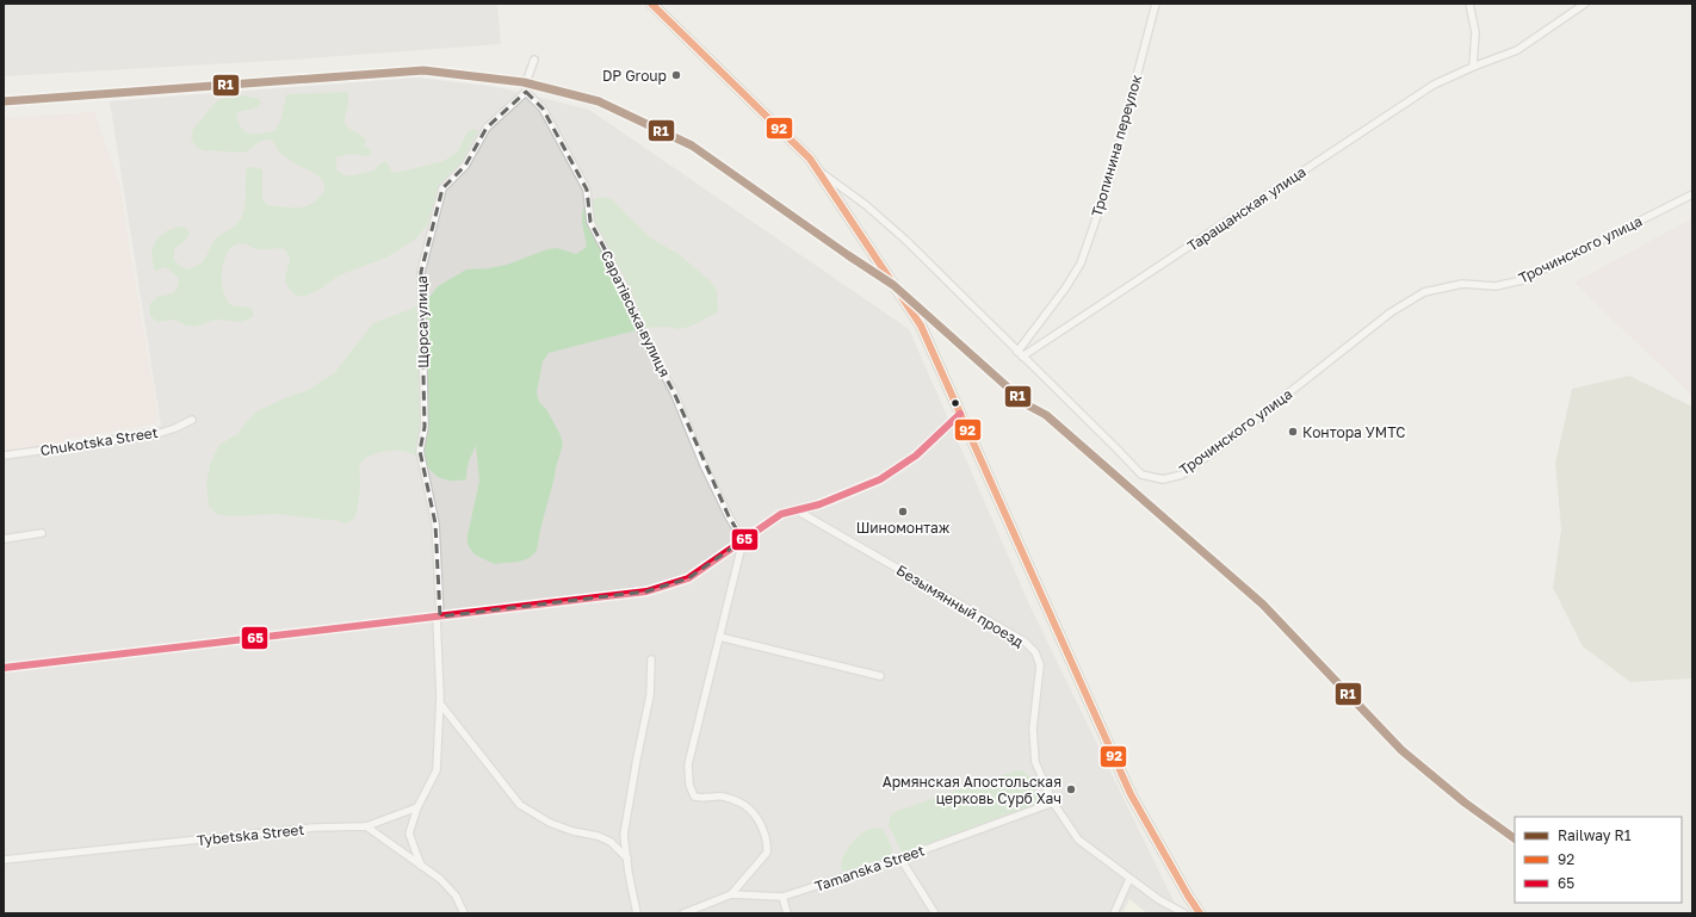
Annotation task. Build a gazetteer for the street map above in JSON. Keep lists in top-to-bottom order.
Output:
{
  "streets": {
    "street": [
      "Тропинина переулок",
      "Таращанская улица",
      "Трочинского улица",
      "Саратівська вулиця",
      "Щорса улица",
      "Chukotska Street",
      "Безымянный проезд",
      "Tybetska Street",
      "Tamanska Street"
    ]
  },
  "crossings": [
    ["Тропинина переулок", "Таращанская улица"],
    ["Тропинина переулок", "Трочинского улица"],
    ["Таращанская улица", "Трочинского улица"],
    ["Саратівська вулиця", "Щорса улица"],
    ["Щорса улица", "Tybetska Street"],
    ["Безымянный проезд", "Tamanska Street"]
  ],
  "places": [
    "DP Group",
    "Контора УМТС",
    "Шиномонтаж",
    "Армянская Апостольская церковь Сурб Хач"
  ],
  "lines": ["transit line 92", "rail line R1", "transit line 65"],
  "legend": ["Railway R1", "92", "65"]
}
